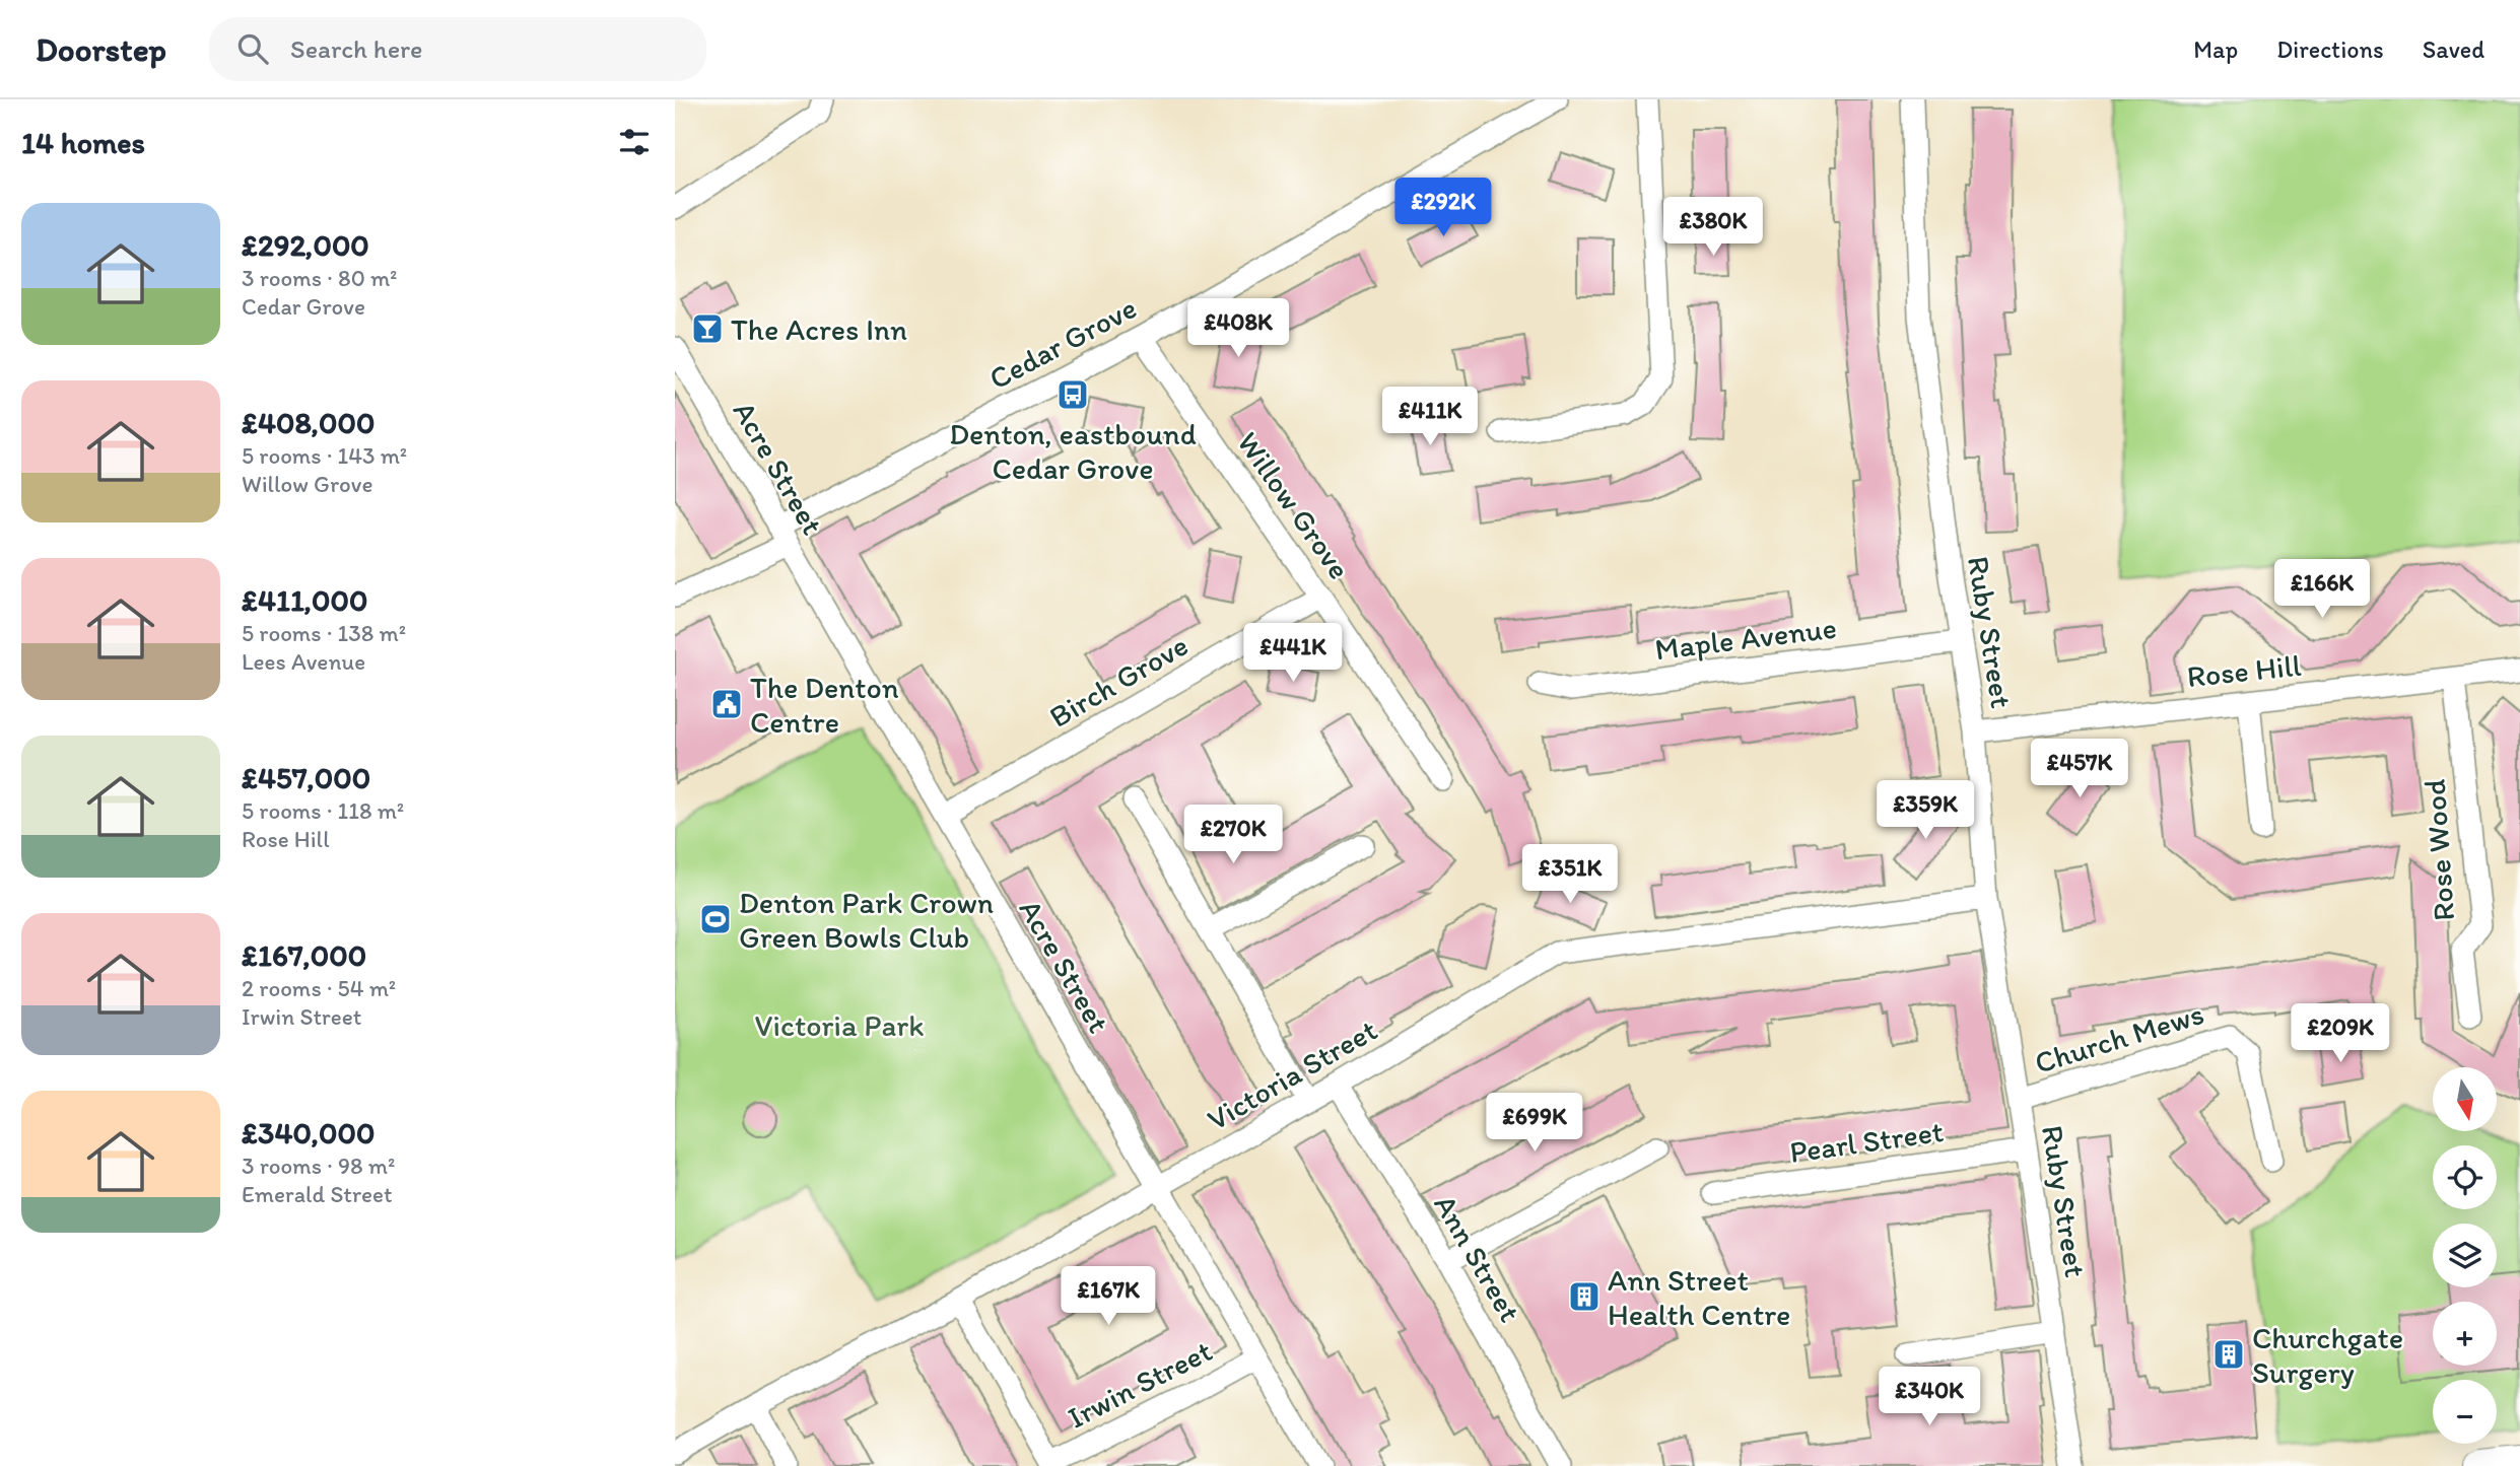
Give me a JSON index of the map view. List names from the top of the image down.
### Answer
{
  "streets": {
    "street": [
      "Cedar Grove",
      "Acre Street",
      "Willow Grove",
      "Ruby Street",
      "Maple Avenue",
      "Rose Hill",
      "Birch Grove",
      "Rose Wood",
      "Church Mews",
      "Victoria Street",
      "Pearl Street",
      "Ann Street",
      "Irwin Street"
    ]
  },
  "crossings": [
    ["Cedar Grove", "Acre Street"],
    ["Cedar Grove", "Willow Grove"],
    ["Acre Street", "Birch Grove"],
    ["Acre Street", "Victoria Street"],
    ["Acre Street", "Irwin Street"],
    ["Willow Grove", "Birch Grove"],
    ["Ruby Street", "Maple Avenue"],
    ["Ruby Street", "Rose Hill"],
    ["Ruby Street", "Church Mews"],
    ["Ruby Street", "Victoria Street"],
    ["Ruby Street", "Pearl Street"],
    ["Rose Hill", "Rose Wood"],
    ["Victoria Street", "Ann Street"]
  ],
  "parks": ["Victoria Park"],
  "places": {
    "bar": ["The Acres Inn"],
    "bus stop": ["Denton, eastbound Cedar Grove"],
    "public building": ["The Denton Centre"],
    "sports": ["Denton Park Crown Green Bowls Club"],
    "building": ["Ann Street Health Centre", "Churchgate Surgery"]
  },
  "north": "bottom",
  "page": {
    "header": "Doorstep",
    "search": "Search here",
    "nav": ["Map", "Directions", "Saved"],
    "heading": "14 homes",
    "price": [
      "£292K",
      "£380K",
      "£408K",
      "£411K",
      "£166K",
      "£441K",
      "£457K",
      "£359K",
      "£270K",
      "£351K",
      "£209K",
      "£699K",
      "£167K",
      "£340K"
    ],
    "list": [
      {
        "name": "£292,000",
        "note": "3 rooms · 80 m² · Cedar Grove"
      },
      {
        "name": "£408,000",
        "note": "5 rooms · 143 m² · Willow Grove"
      },
      {
        "name": "£411,000",
        "note": "5 rooms · 138 m² · Lees Avenue"
      },
      {
        "name": "£457,000",
        "note": "5 rooms · 118 m² · Rose Hill"
      },
      {
        "name": "£167,000",
        "note": "2 rooms · 54 m² · Irwin Street"
      },
      {
        "name": "£340,000",
        "note": "3 rooms · 98 m² · Emerald Street"
      }
    ],
    "map_buttons": ["+", "−"]
  }
}
